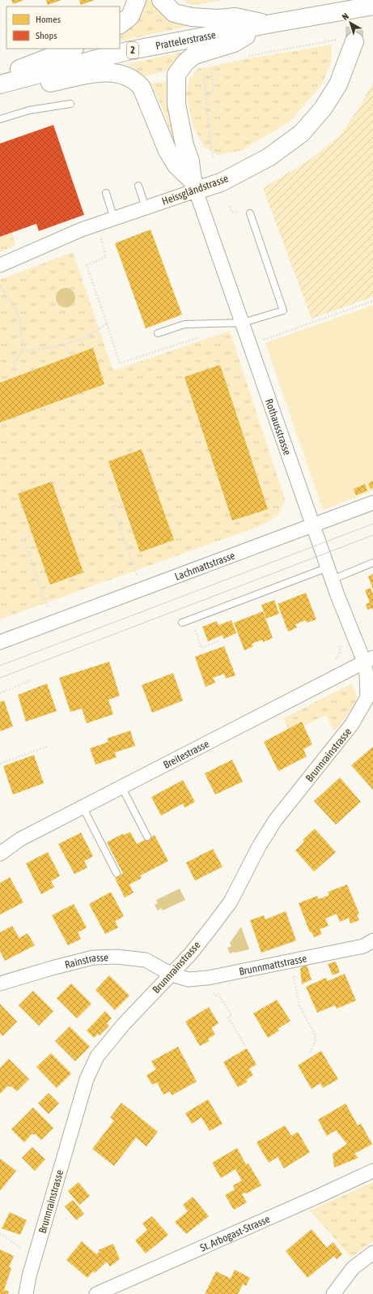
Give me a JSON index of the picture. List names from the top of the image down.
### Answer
{
  "streets": {
    "main road": ["Prattelerstrasse", "2", "Heissgländstrasse"],
    "street": [
      "Rothausstrasse",
      "Lachmattstrasse",
      "Breitestrasse",
      "Brunnrainstrasse",
      "Rainstrasse",
      "Brunnmattstrasse",
      "St. Arbogast-Strasse"
    ]
  },
  "crossings": [
    ["Heissgländstrasse", "Rothausstrasse"],
    ["Rothausstrasse", "Lachmattstrasse"],
    ["Rothausstrasse", "Breitestrasse"],
    ["Rothausstrasse", "Brunnrainstrasse"],
    ["Breitestrasse", "Brunnrainstrasse"],
    ["Brunnrainstrasse", "Rainstrasse"],
    ["Brunnrainstrasse", "Brunnmattstrasse"],
    ["Rainstrasse", "Brunnmattstrasse"]
  ],
  "legend": ["Homes", "Shops"],
  "north": "top left"
}
